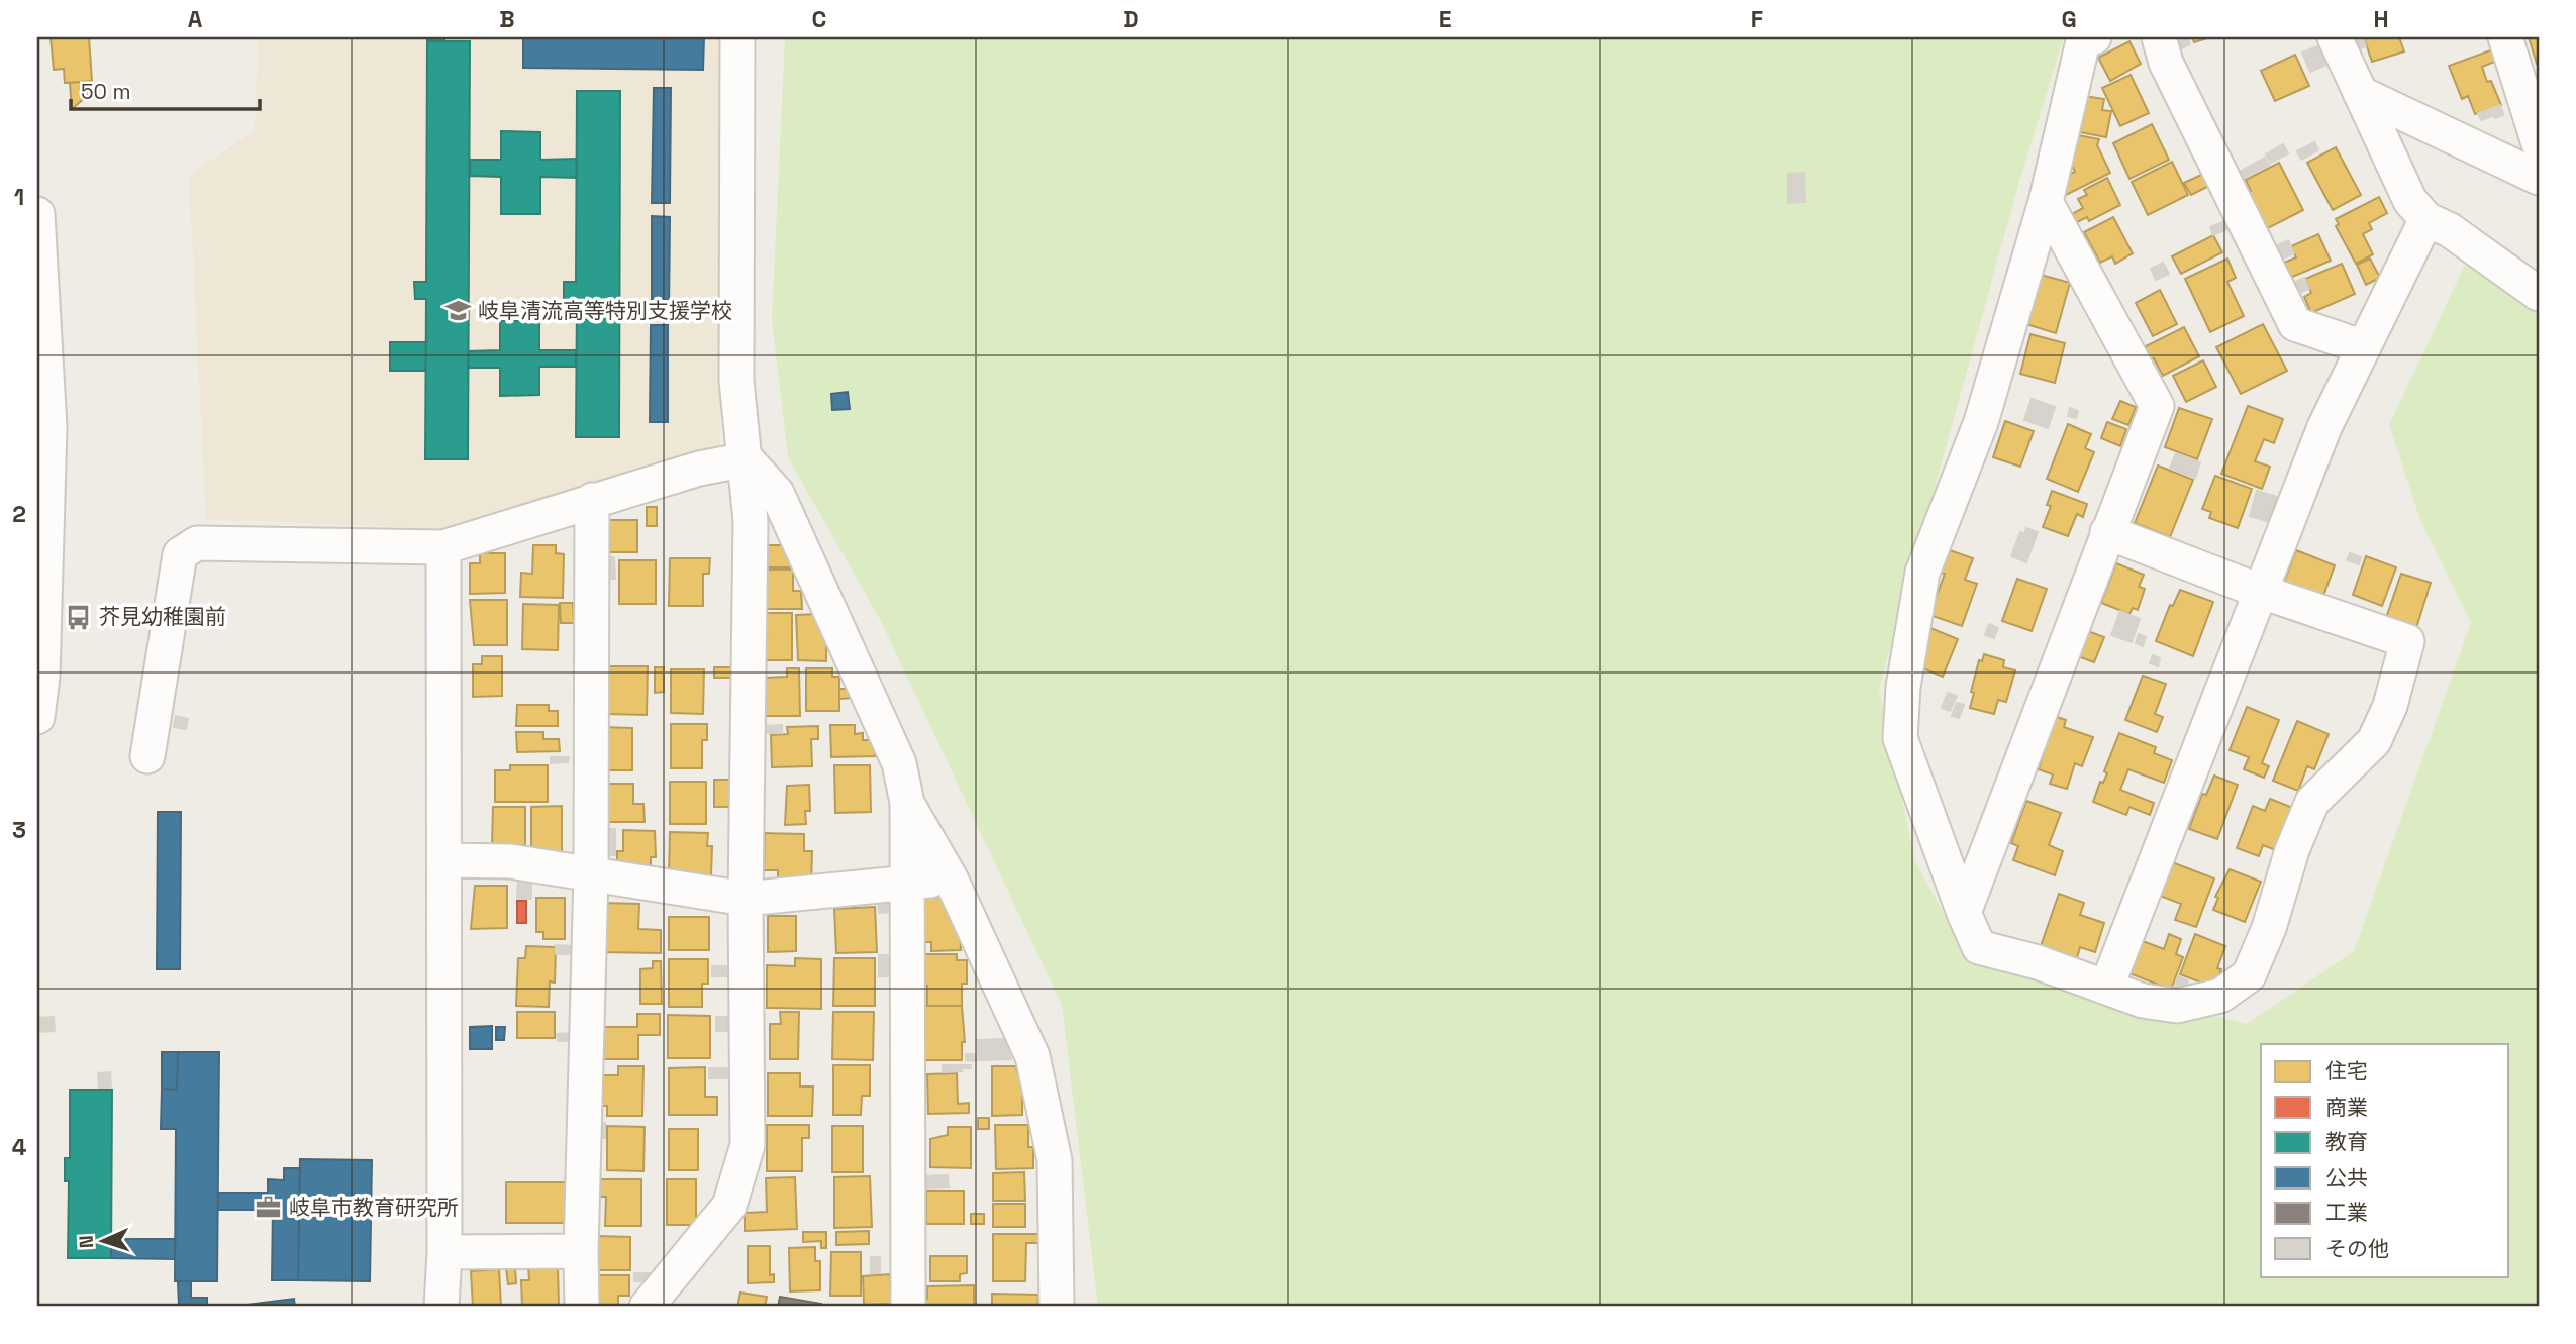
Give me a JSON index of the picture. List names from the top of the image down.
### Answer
{
  "places": {
    "school or university": ["岐阜清流高等特別支援学校"],
    "bus stop": ["芥見幼稚園前"],
    "office": ["岐阜市教育研究所"]
  },
  "legend": [
    "住宅",
    "商業",
    "教育",
    "公共",
    "工業",
    "その他"
  ],
  "scale_bar": "50 m",
  "north": "left",
  "grid": {
    "columns": [
      "A",
      "B",
      "C",
      "D",
      "E",
      "F",
      "G",
      "H"
    ],
    "rows": [
      "1",
      "2",
      "3",
      "4"
    ]
  }
}
